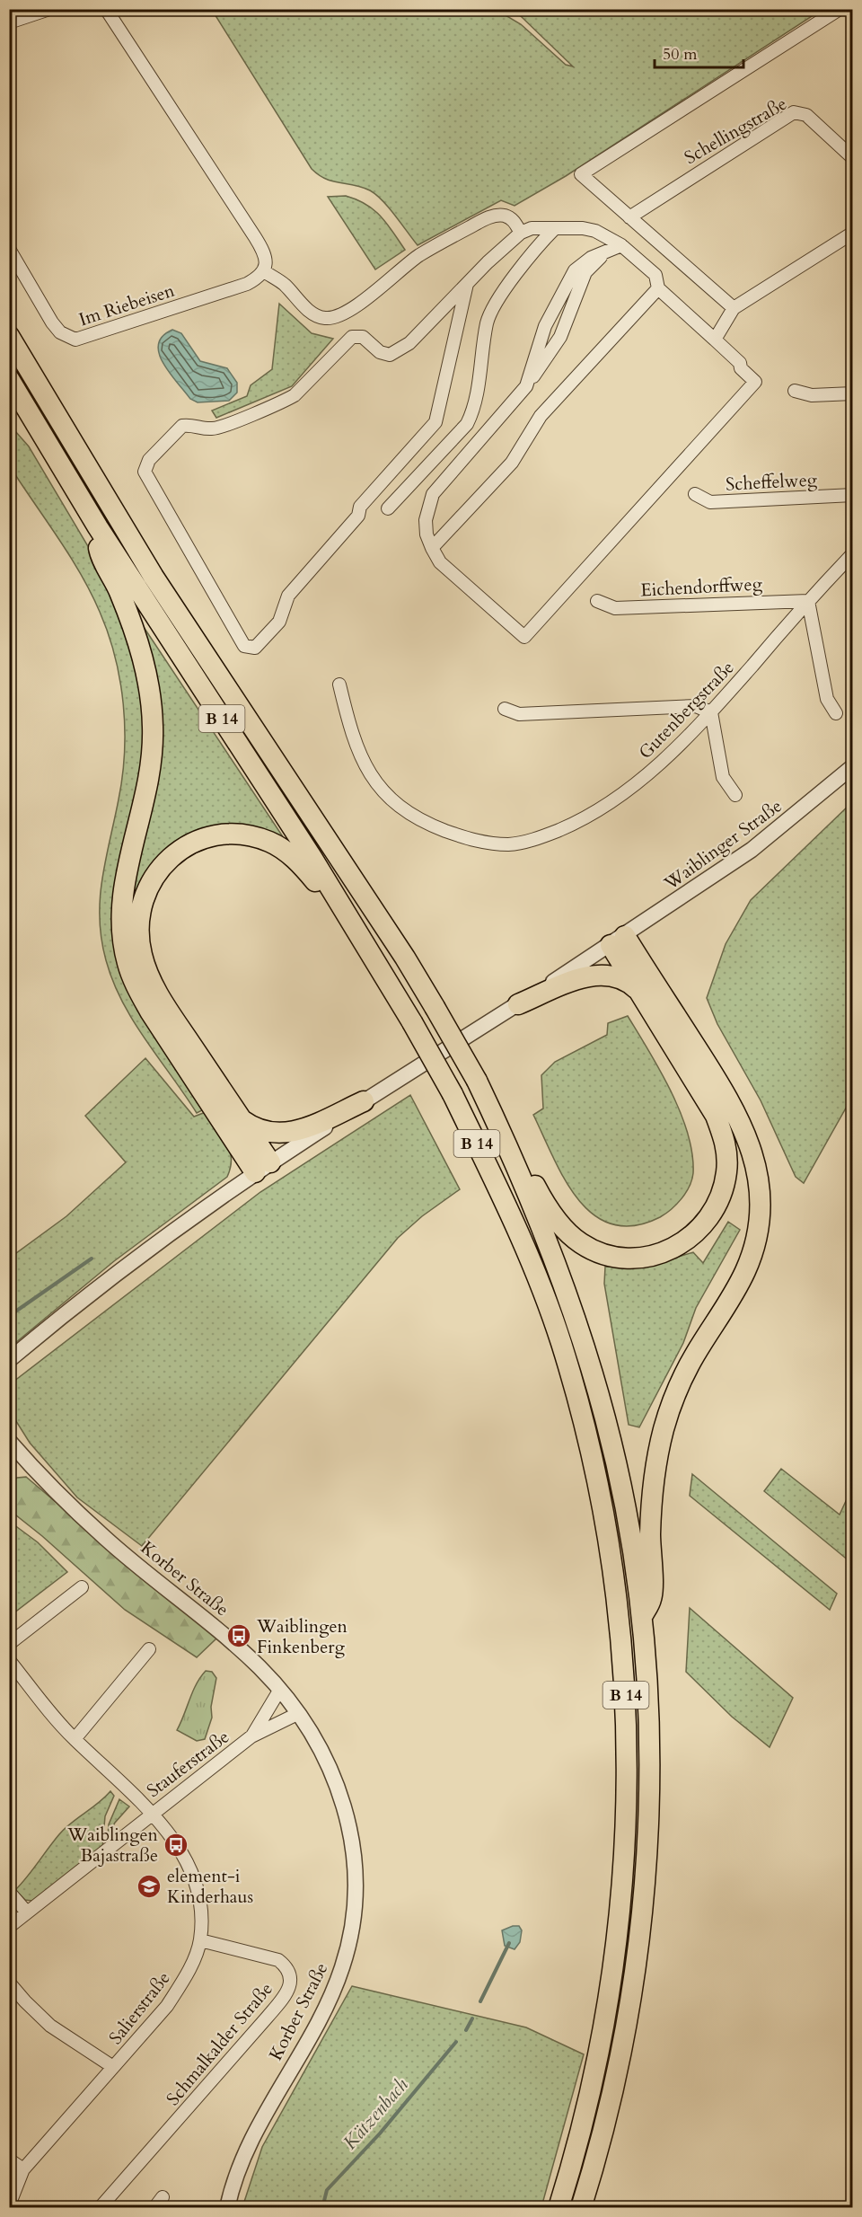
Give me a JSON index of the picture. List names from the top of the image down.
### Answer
{
  "streets": {
    "highway": ["B 14"],
    "street": [
      "Schellingstraße",
      "Im Riebeisen",
      "Scheffelweg",
      "Eichendorffweg",
      "Gutenbergstraße",
      "Waiblinger Straße",
      "Korber Straße",
      "Stauferstraße",
      "Salierstraße",
      "Schmalkalder Straße"
    ]
  },
  "crossings": [
    ["Eichendorffweg", "Gutenbergstraße"],
    ["Korber Straße", "Stauferstraße"],
    ["Stauferstraße", "Salierstraße"],
    ["Salierstraße", "Schmalkalder Straße"]
  ],
  "water": ["Kätzenbach"],
  "places": {
    "bus stop": ["Waiblingen Finkenberg", "Waiblingen Bajastraße"],
    "school or university": ["element-i Kinderhaus"]
  },
  "scale_bar": "50 m"
}
